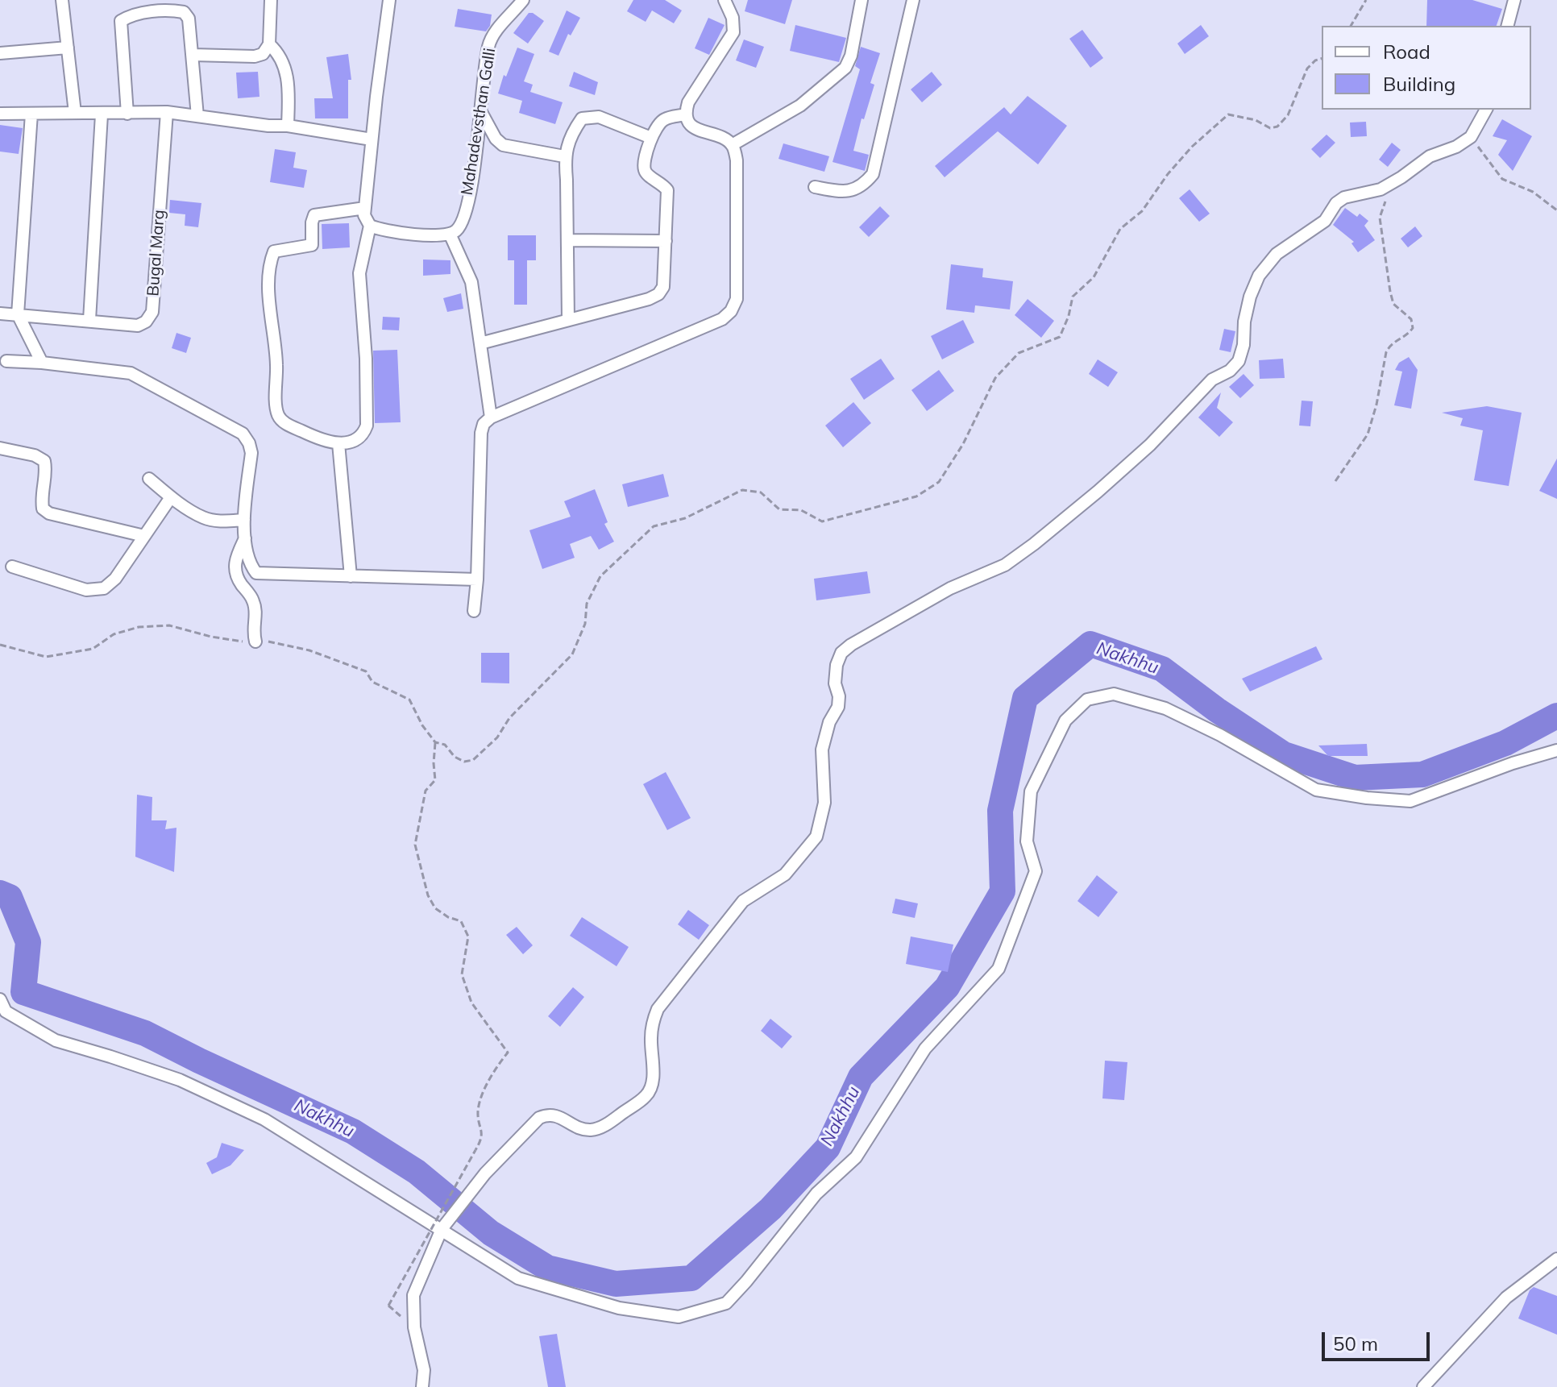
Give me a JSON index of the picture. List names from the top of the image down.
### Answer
{
  "streets": {
    "street": ["Mahadevsthan Galli", "Bugal Marg"]
  },
  "water": ["Nakhhu"],
  "legend": ["Road", "Building"],
  "scale_bar": "50 m"
}
